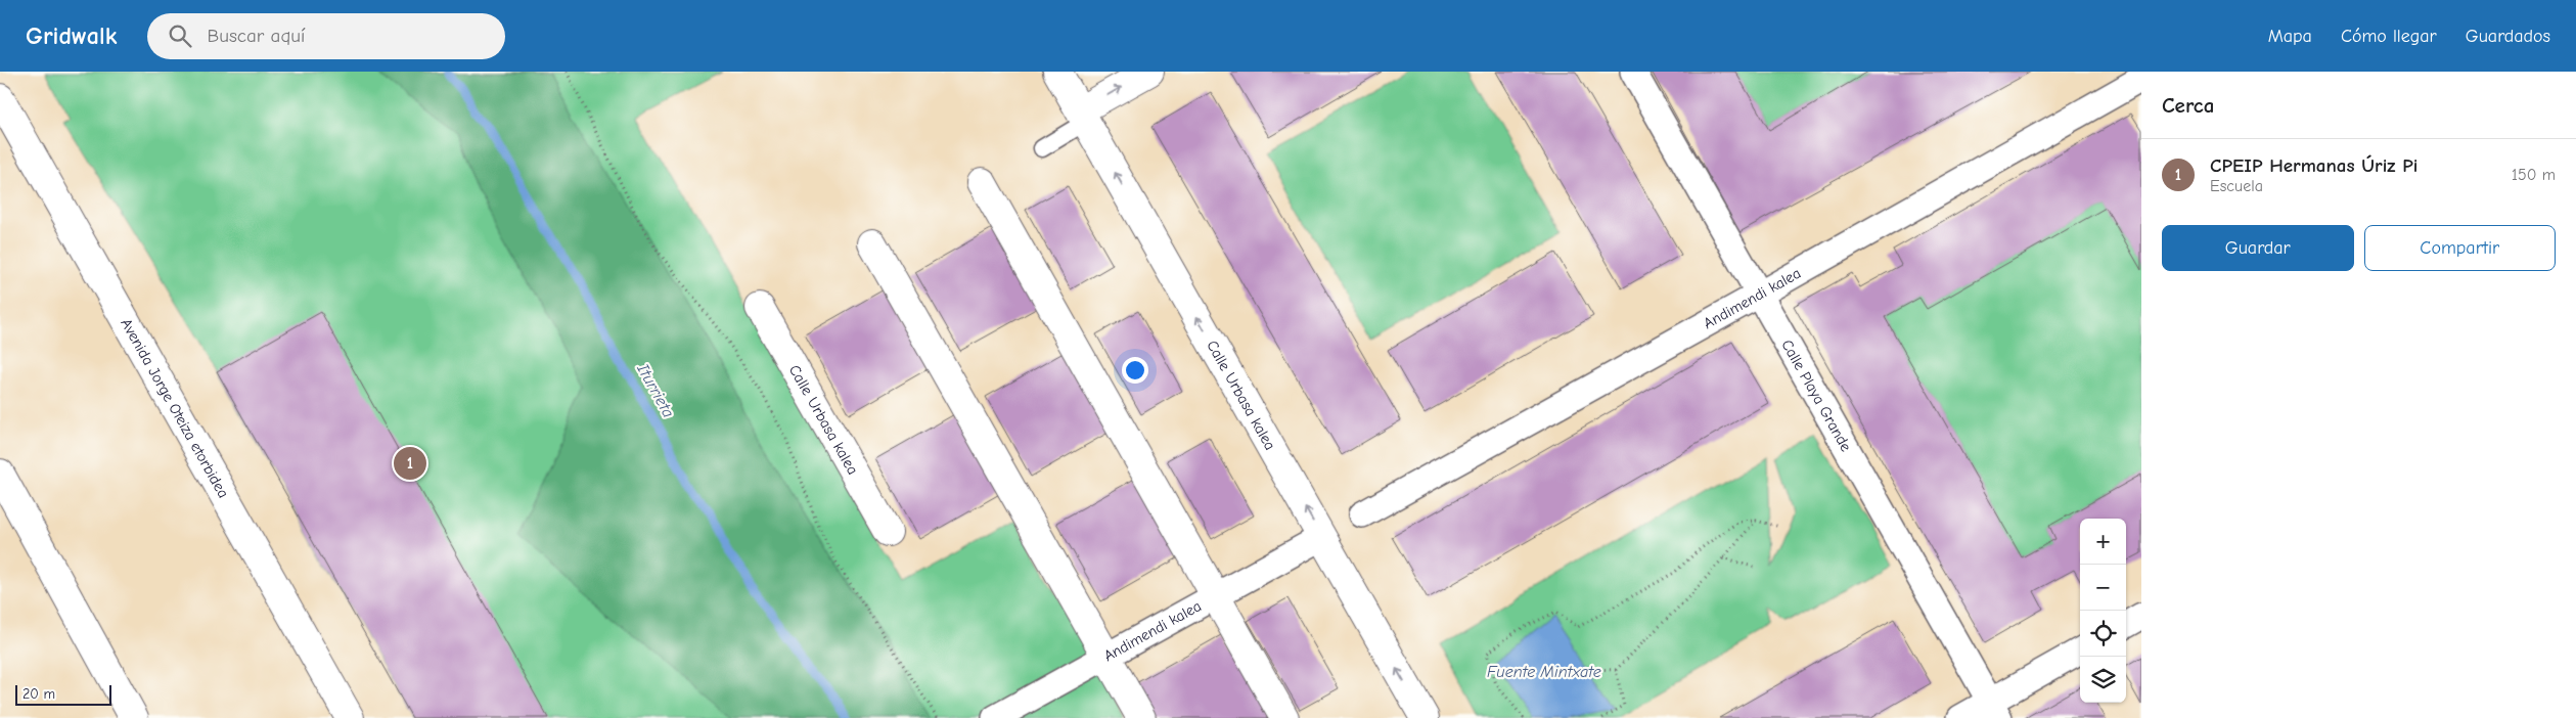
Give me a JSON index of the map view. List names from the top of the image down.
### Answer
{
  "streets": {
    "street": [
      "Andimendi kalea",
      "Calle Urbasa kalea",
      "Calle Playa Grande",
      "Avenida Jorge Oteiza etorbidea"
    ]
  },
  "crossings": [
    ["Andimendi kalea", "Calle Playa Grande"]
  ],
  "water": ["Iturrieta", "Fuente Mintxate"],
  "scale_bar": "20 m",
  "page": {
    "header": "Gridwalk",
    "search": "Buscar aquí",
    "nav": ["Mapa", "Cómo llegar", "Guardados"],
    "heading": "Cerca",
    "list": [
      {
        "mark": "1",
        "name": "CPEIP Hermanas Úriz Pi",
        "note": "Escuela",
        "value": "150 m"
      }
    ],
    "buttons": ["Guardar", "Compartir"],
    "pins": "1",
    "map_buttons": ["+", "−"],
    "scale": "20 m"
  }
}
